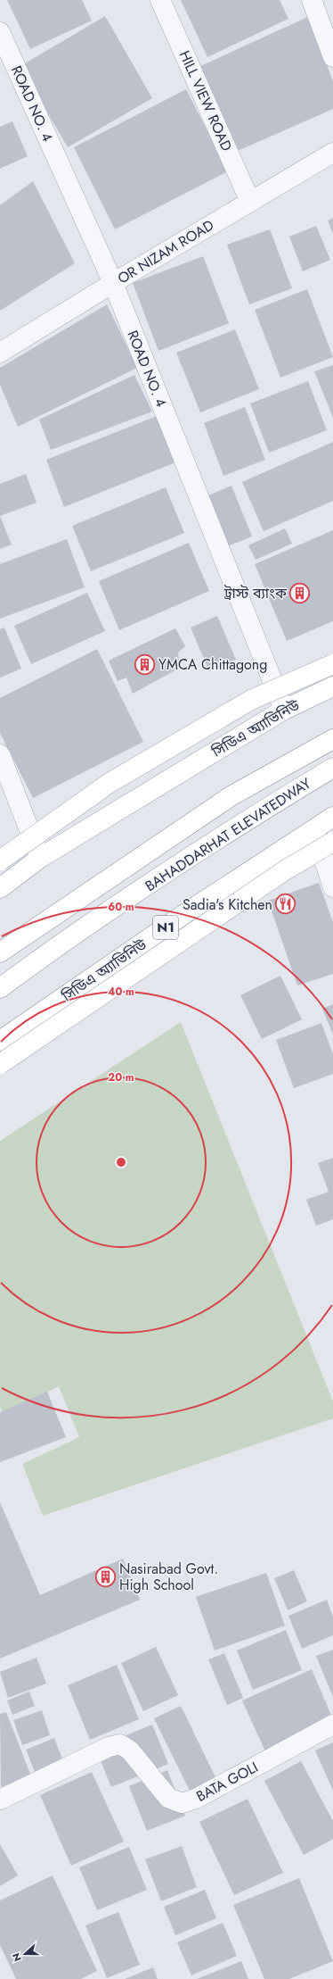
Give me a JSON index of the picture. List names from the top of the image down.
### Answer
{
  "streets": {
    "main road": ["সিডিএ অ্যাভিনিউ", "BAHADDARHAT ELEVATEDWAY", "N1"],
    "street": [
      "HILL VIEW ROAD",
      "ROAD NO. 4",
      "OR NIZAM ROAD",
      "BATA GOLI"
    ]
  },
  "crossings": [
    ["HILL VIEW ROAD", "OR NIZAM ROAD"],
    ["ROAD NO. 4", "OR NIZAM ROAD"],
    ["ROAD NO. 4", "সিডিএ অ্যাভিনিউ"]
  ],
  "places": {
    "building": ["ট্রাস্ট ব্যাংক", "YMCA Chittagong", "Nasirabad Govt. High School"],
    "restaurant": ["Sadia's Kitchen"]
  },
  "north": "left",
  "rings": ["60 m", "40 m", "20 m"]
}
